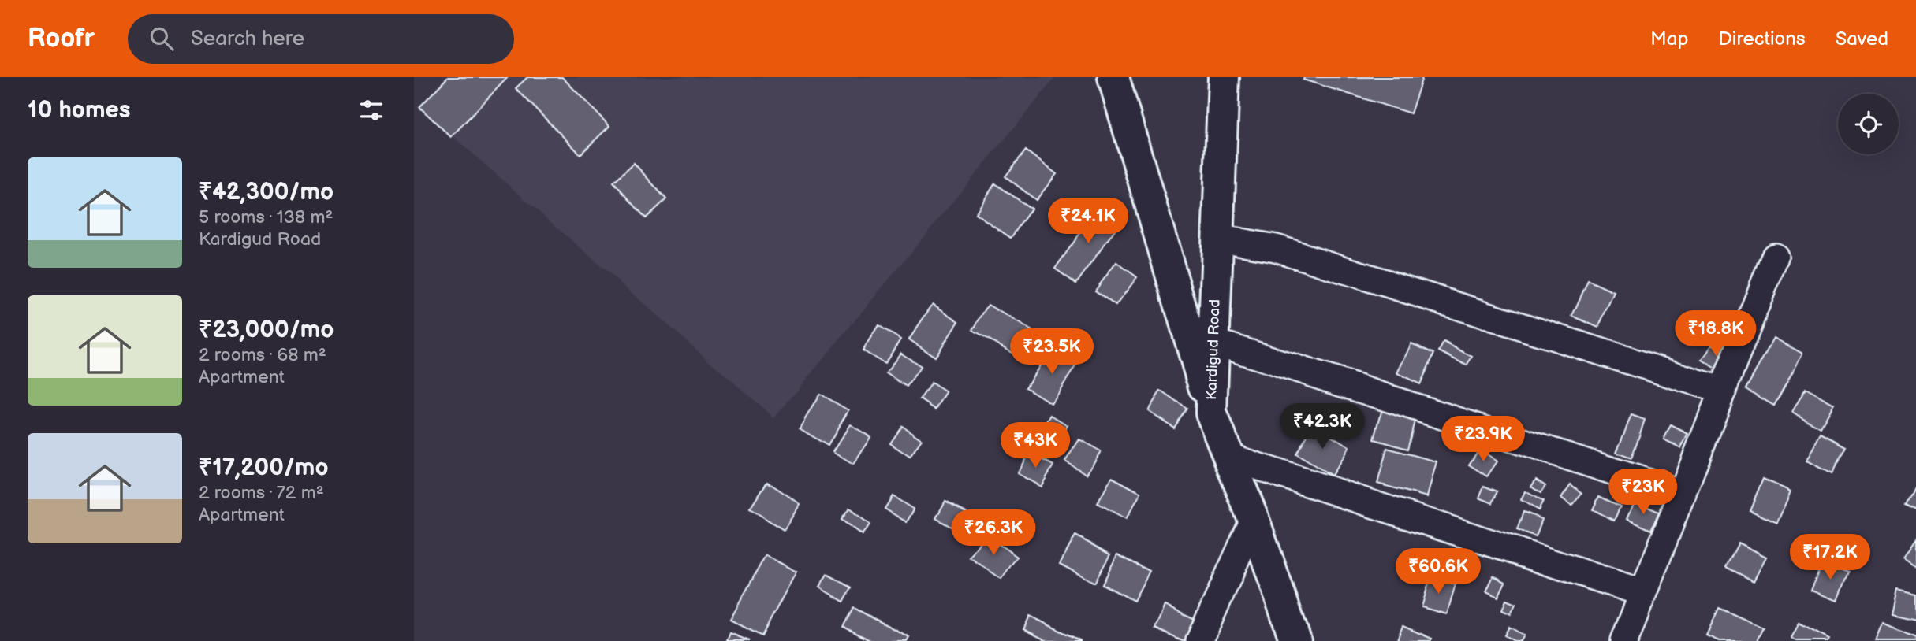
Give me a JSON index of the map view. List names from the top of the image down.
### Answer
{
  "streets": {
    "street": ["Kardigud Road"]
  },
  "page": {
    "header": "Roofr",
    "search": "Search here",
    "nav": ["Map", "Directions", "Saved"],
    "heading": "10 homes",
    "list": [
      {
        "name": "₹42,300/mo",
        "note": "5 rooms · 138 m² · Kardigud Road"
      },
      {
        "name": "₹23,000/mo",
        "note": "2 rooms · 68 m² · Apartment"
      },
      {
        "name": "₹17,200/mo",
        "note": "2 rooms · 72 m² · Apartment"
      }
    ],
    "price": [
      "₹24.1K",
      "₹18.8K",
      "₹23.5K",
      "₹42.3K",
      "₹23.9K",
      "₹43K",
      "₹23K",
      "₹26.3K",
      "₹17.2K",
      "₹60.6K"
    ]
  }
}
